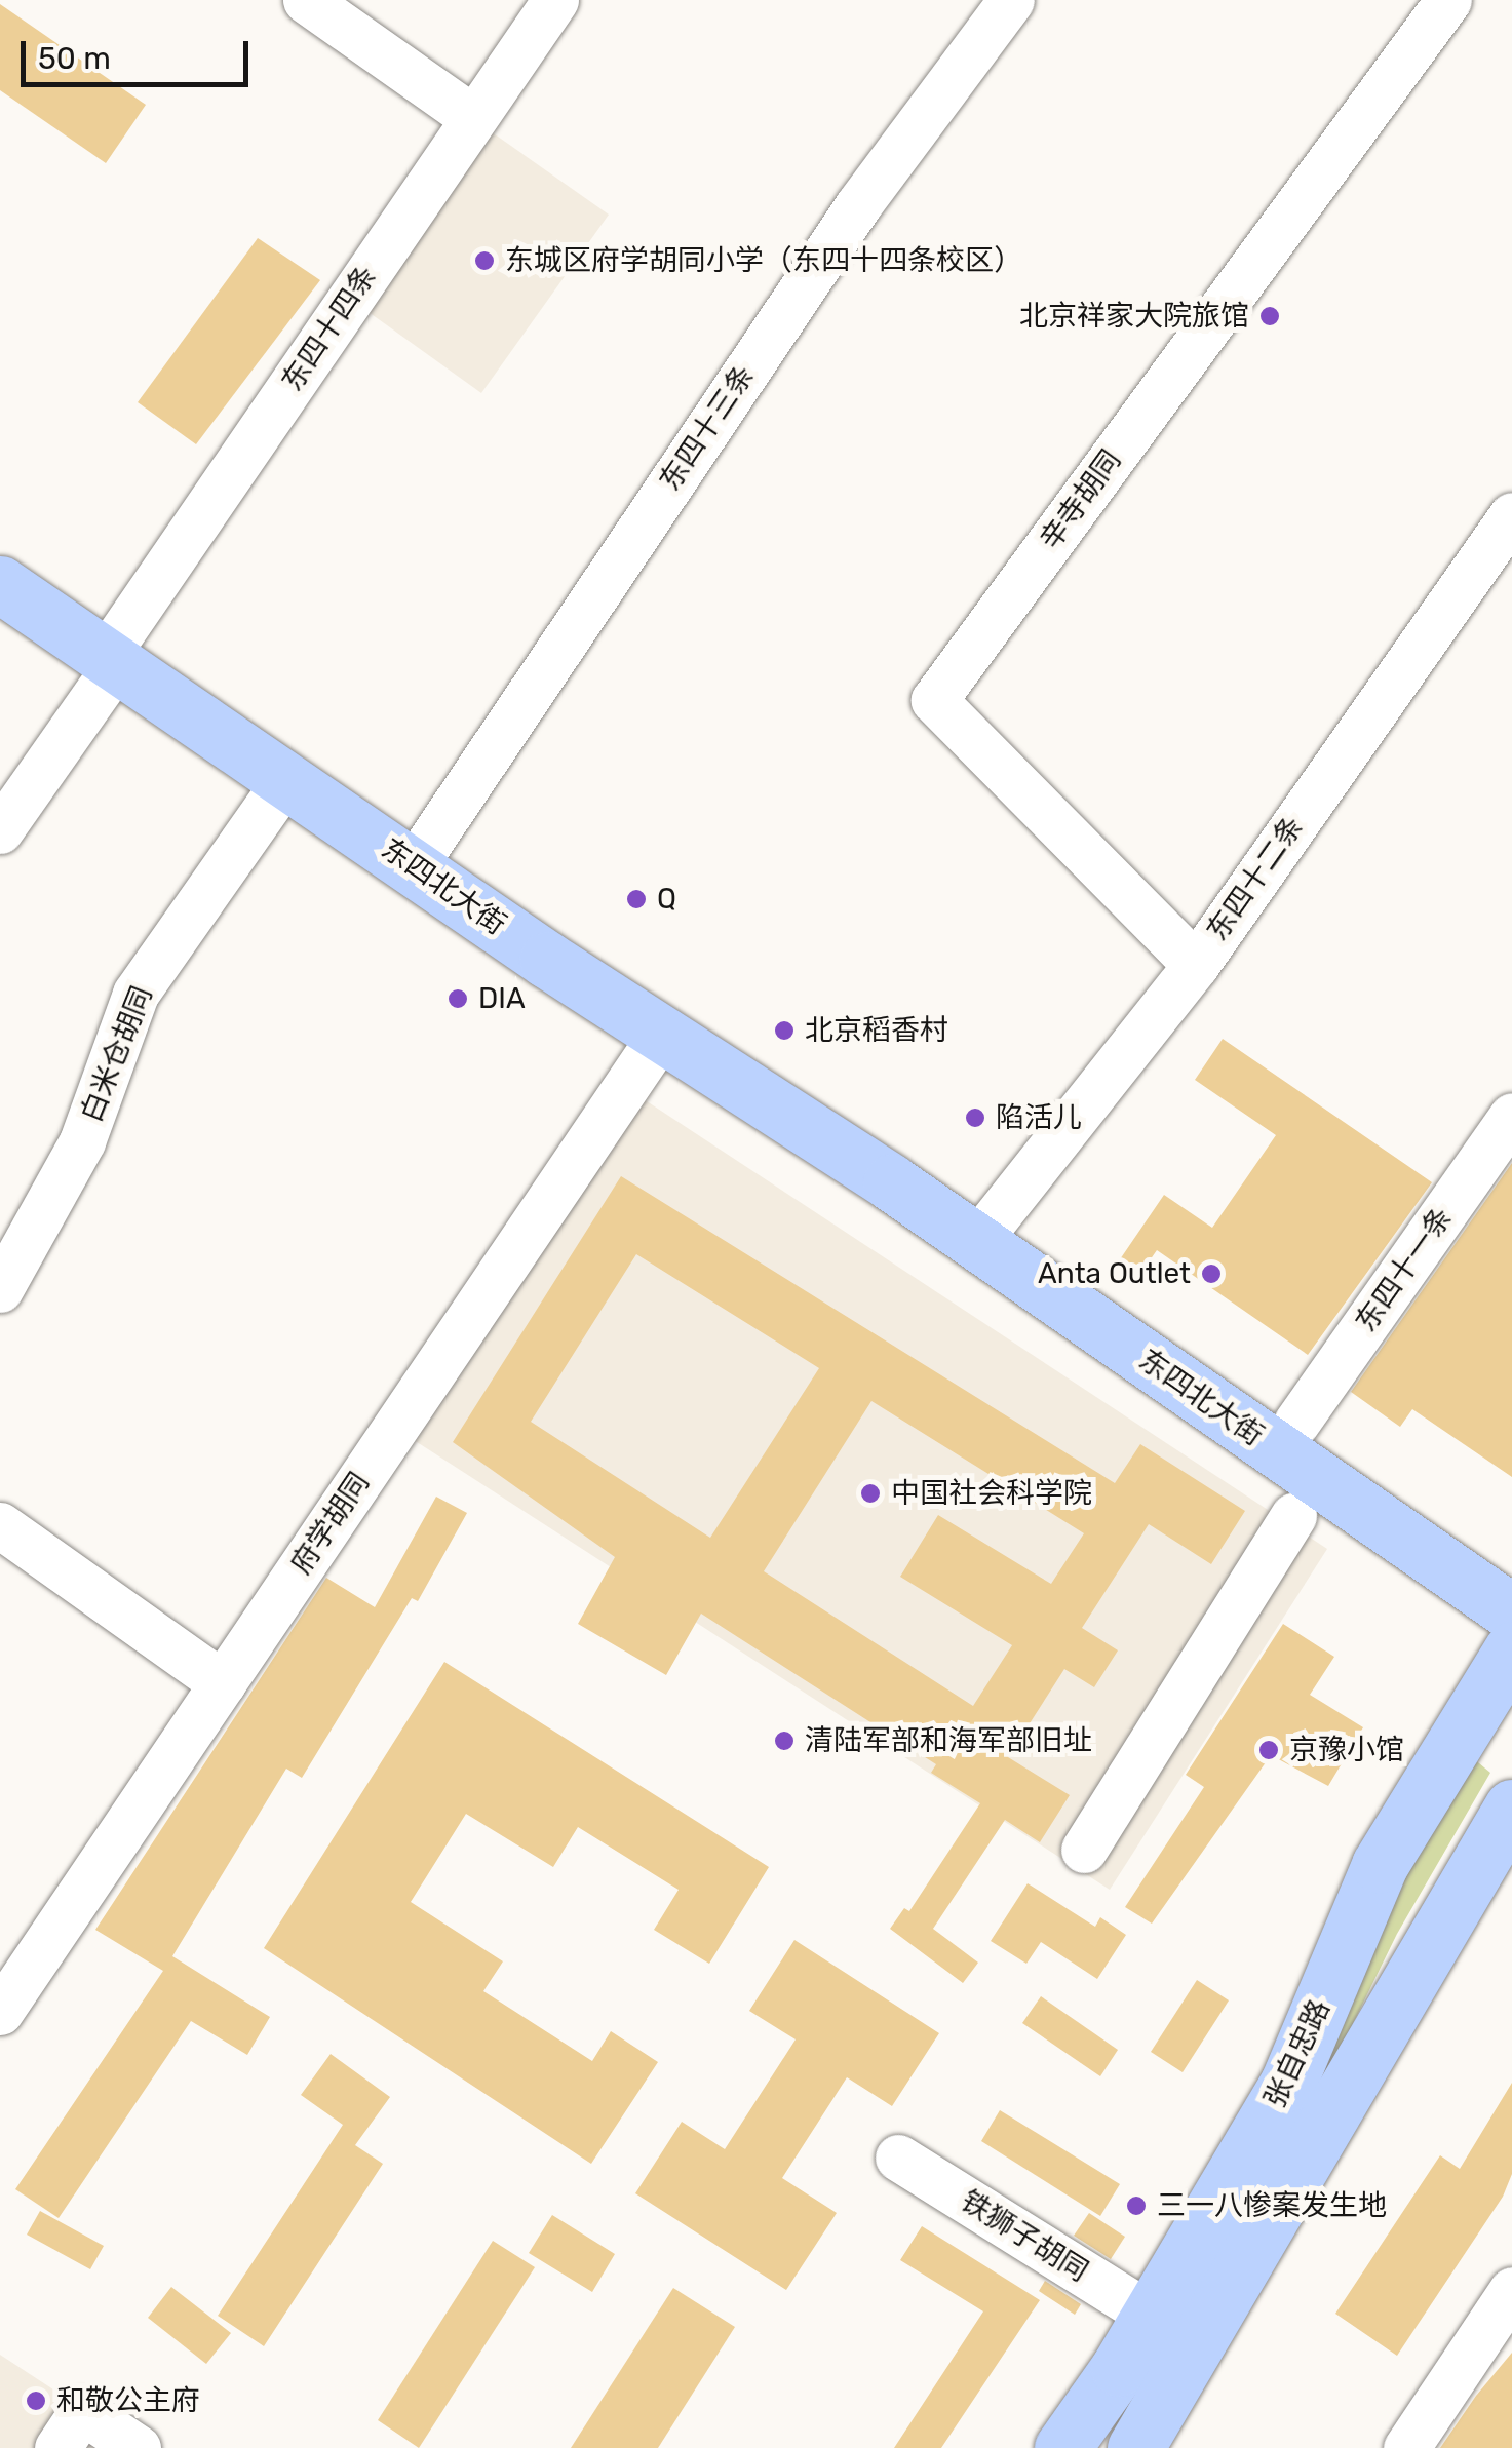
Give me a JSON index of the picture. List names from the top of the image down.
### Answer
{
  "streets": {
    "main road": ["东四北大街", "张自忠路"],
    "street": [
      "东四十四条",
      "东四十三条",
      "辛寺胡同",
      "东四十二条",
      "白米仓胡同",
      "东四十一条",
      "府学胡同",
      "铁狮子胡同"
    ]
  },
  "crossings": [
    ["东四十四条", "东四北大街"],
    ["东四十三条", "东四北大街"],
    ["辛寺胡同", "东四十二条"],
    ["东四十二条", "东四北大街"],
    ["东四北大街", "白米仓胡同"],
    ["东四北大街", "东四十一条"],
    ["东四北大街", "府学胡同"],
    ["张自忠路", "铁狮子胡同"]
  ],
  "places": [
    "东城区府学胡同小学（东四十四条校区）",
    "北京祥家大院旅馆",
    "Q",
    "DIA",
    "北京稻香村",
    "陷活儿",
    "Anta Outlet",
    "中国社会科学院",
    "清陆军部和海军部旧址",
    "京豫小馆",
    "三一八惨案发生地",
    "和敬公主府"
  ],
  "scale_bar": "50 m"
}
